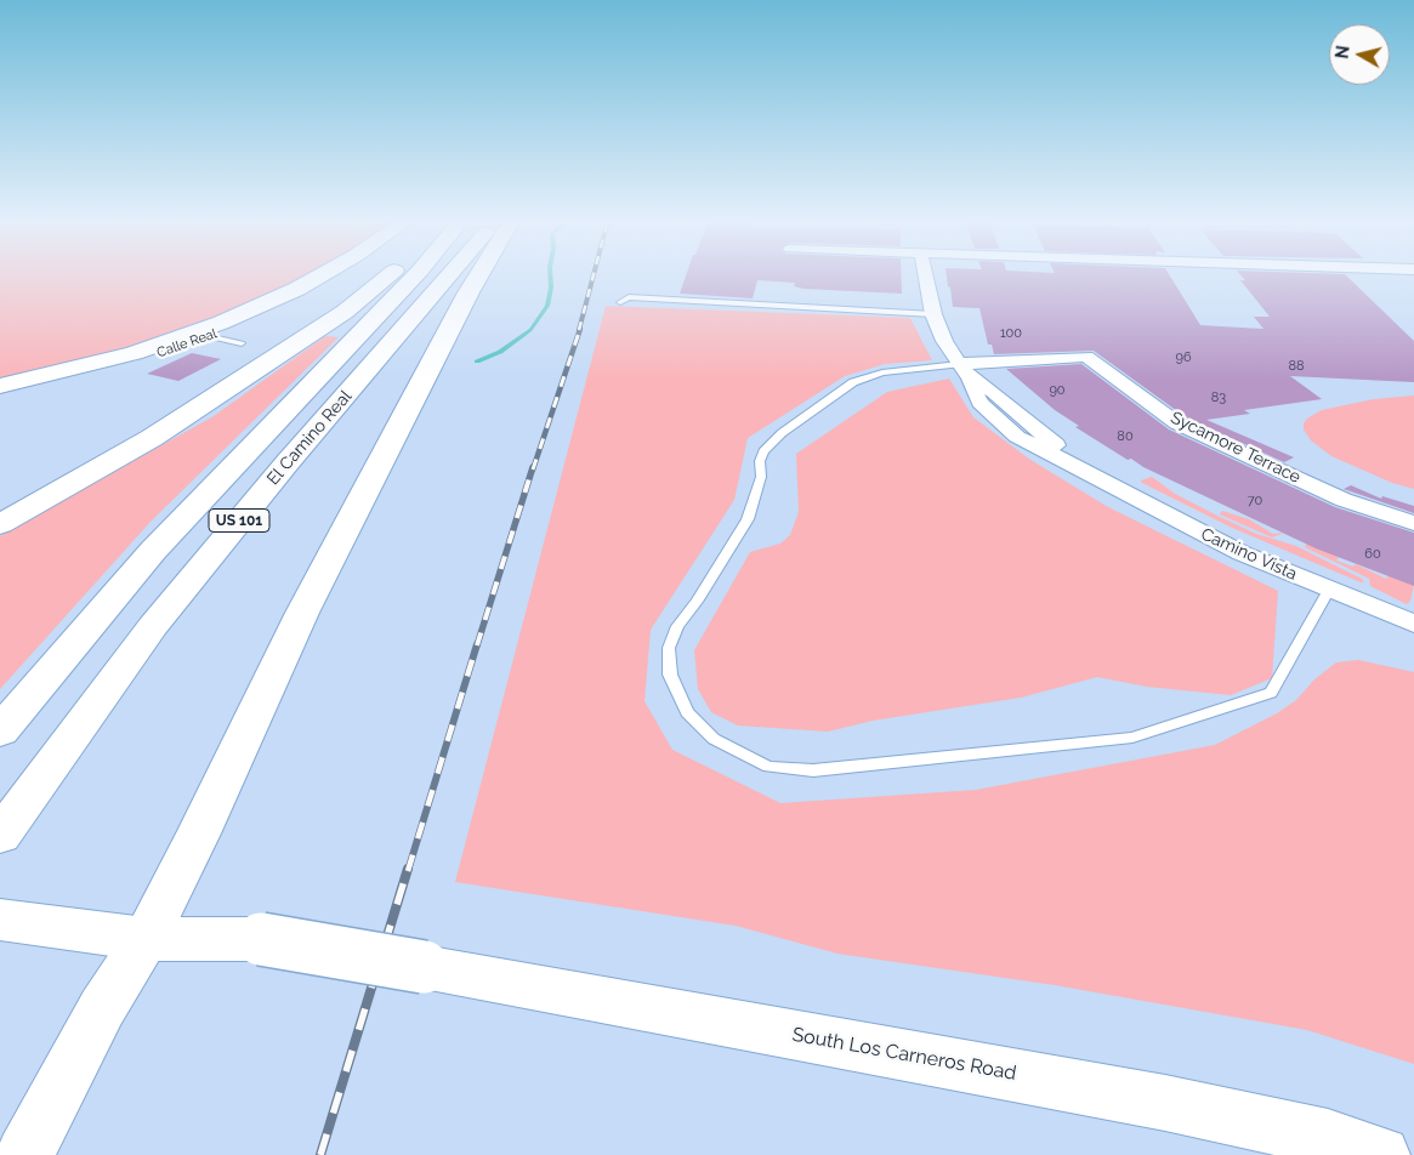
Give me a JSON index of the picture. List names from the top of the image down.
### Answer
{
  "streets": {
    "main road": [
      "Calle Real",
      "El Camino Real",
      "US 101",
      "South Los Carneros Road"
    ],
    "street": ["Sycamore Terrace", "Camino Vista"]
  },
  "crossings": [
    ["Sycamore Terrace", "Camino Vista"]
  ],
  "house_numbers": [
    "100",
    "96",
    "88",
    "90",
    "83",
    "80",
    "70",
    "60"
  ],
  "north": "left"
}
